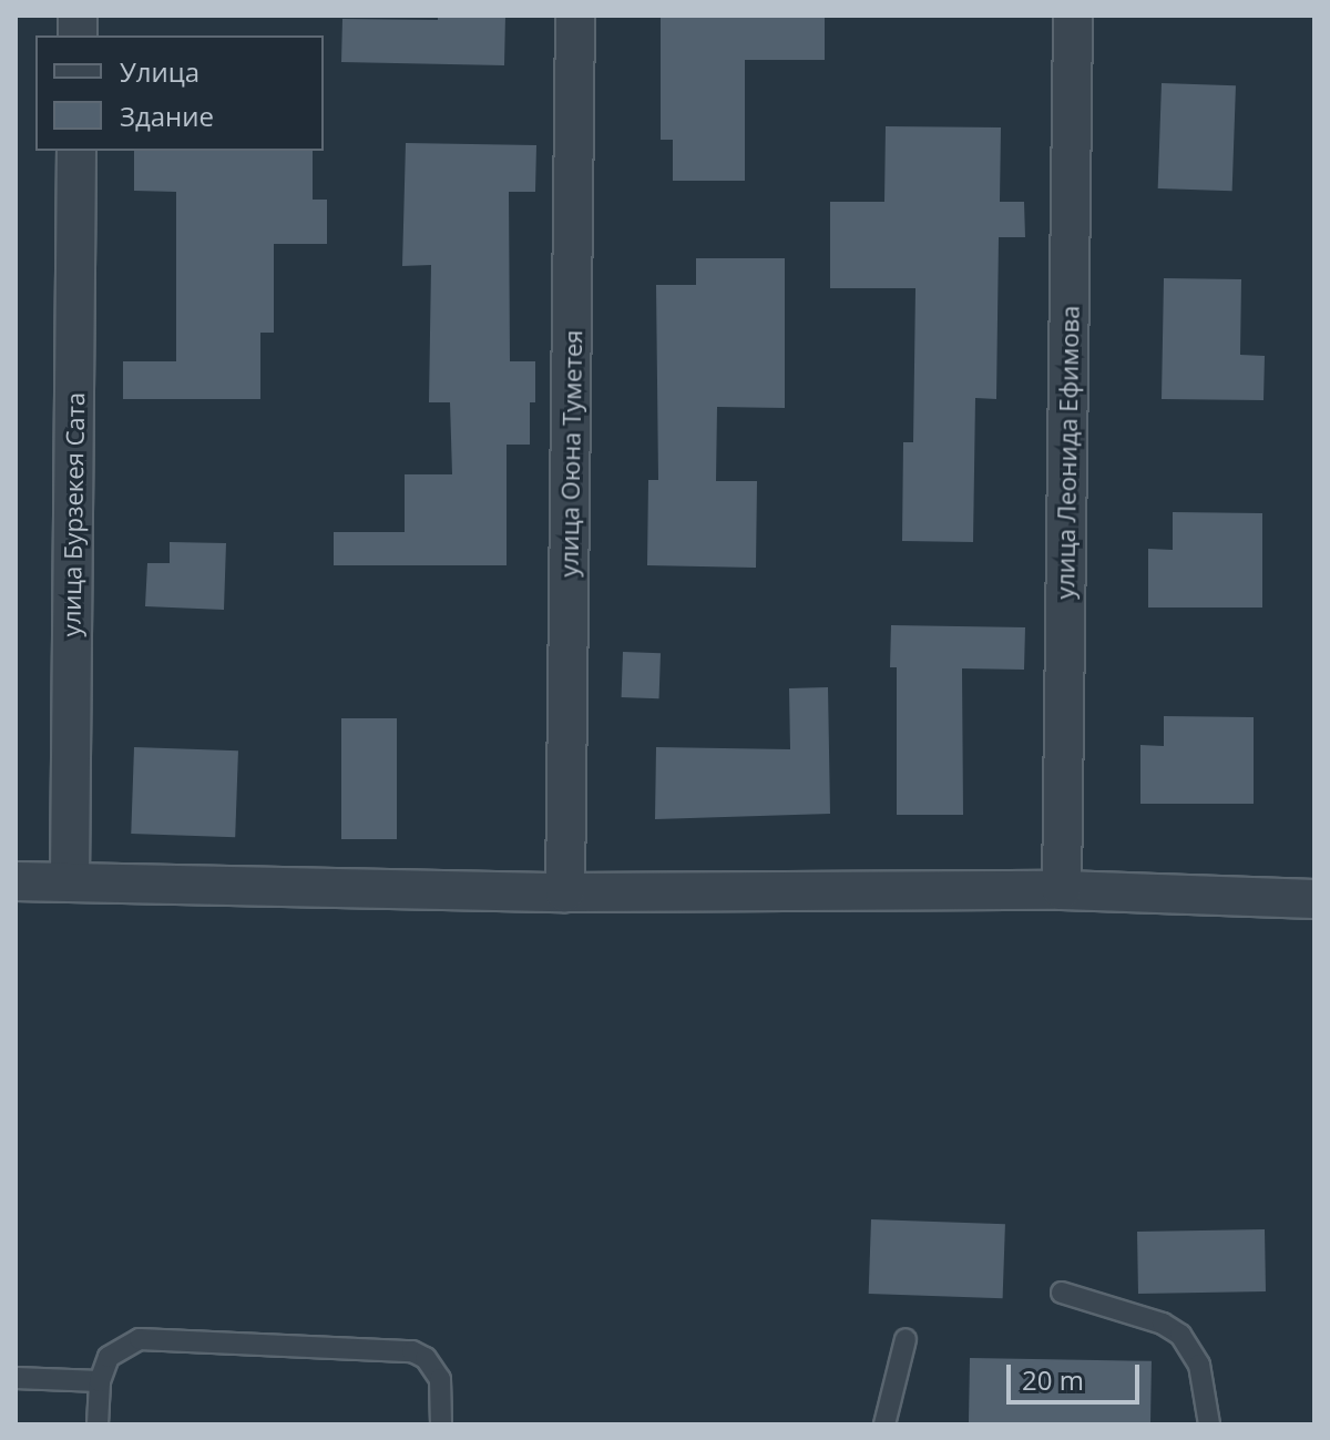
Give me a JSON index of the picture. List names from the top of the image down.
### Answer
{
  "streets": {
    "street": ["улица Леонида Ефимова", "улица Оюна Туметея", "улица Бурзекея Сата"]
  },
  "legend": ["Улица", "Здание"],
  "scale_bar": "20 m"
}
